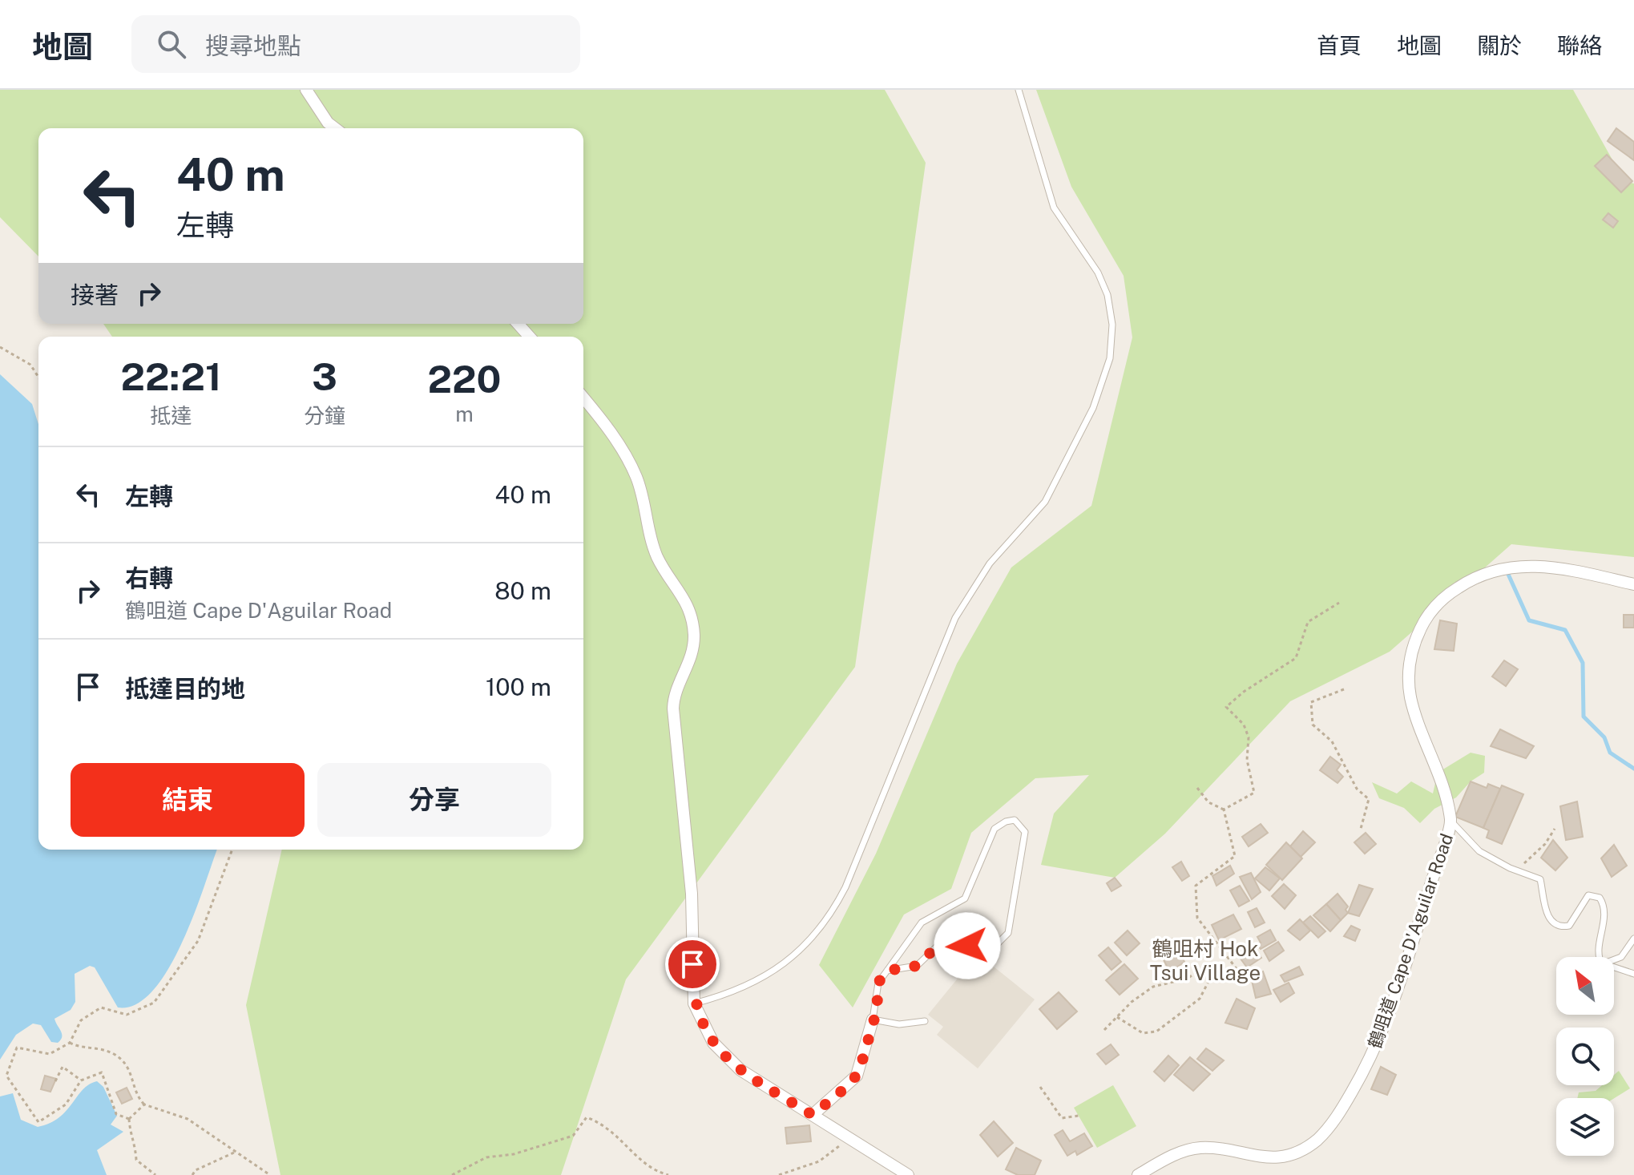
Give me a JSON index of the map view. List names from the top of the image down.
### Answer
{
  "streets": {
    "street": ["鶴咀道 Cape D'Aguilar Road"]
  },
  "districts": ["鶴咀村 Hok Tsui Village"],
  "north": "top left",
  "page": {
    "header": "地圖",
    "search": "搜尋地點",
    "nav": [
      "首頁",
      "地圖",
      "關於",
      "聯絡"
    ],
    "turn": ["40 m", "左轉"],
    "then": "接著",
    "eta": [
      "22:21",
      "抵達",
      "3",
      "分鐘",
      "220",
      "m"
    ],
    "list": [
      {
        "name": "左轉",
        "value": "40 m"
      },
      {
        "name": "右轉",
        "note": "鶴咀道 Cape D'Aguilar Road",
        "value": "80 m"
      },
      {
        "name": "抵達目的地",
        "value": "100 m"
      }
    ],
    "buttons": ["結束", "分享"]
  }
}
